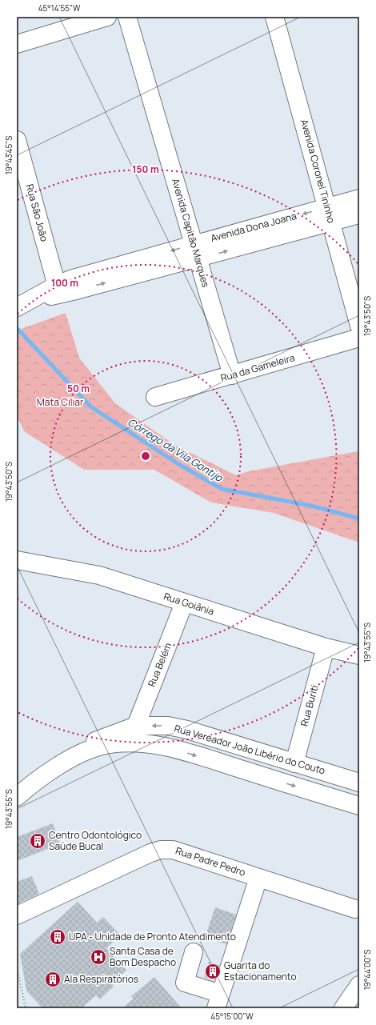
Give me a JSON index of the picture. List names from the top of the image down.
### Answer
{
  "streets": {
    "street": [
      "Avenida Coronel Tininho",
      "Rua São João",
      "Avenida Dona Joana",
      "Avenida Capitão Marques",
      "Rua da Gameleira",
      "Rua Goiânia",
      "Rua Belém",
      "Rua Buriti",
      "Rua Vereador João Libério do Couto",
      "Rua Padre Pedro"
    ]
  },
  "crossings": [
    ["Avenida Coronel Tininho", "Avenida Dona Joana"],
    ["Rua São João", "Avenida Dona Joana"],
    ["Avenida Dona Joana", "Avenida Capitão Marques"],
    ["Avenida Capitão Marques", "Rua da Gameleira"],
    ["Rua Goiânia", "Rua Belém"],
    ["Rua Goiânia", "Rua Buriti"],
    ["Rua Belém", "Rua Vereador João Libério do Couto"],
    ["Rua Buriti", "Rua Vereador João Libério do Couto"]
  ],
  "water": ["Córrego da Vila Gontijo"],
  "parks": ["Mata Ciliar"],
  "places": {
    "building": [
      "Centro Odontológico Saúde Bucal",
      "UPA - Unidade de Pronto Atendimento",
      "Guarita do Estacionamento",
      "Ala Respiratórios"
    ],
    "hospital": ["Santa Casa de Bom Despacho"]
  },
  "coordinates": [
    "45°14'55\"W",
    "19°43'45\"S",
    "19°43'50\"S",
    "19°43'55\"S",
    "19°44'00\"S",
    "45°15'00\"W"
  ],
  "rings": ["150 m", "100 m", "50 m"]
}
